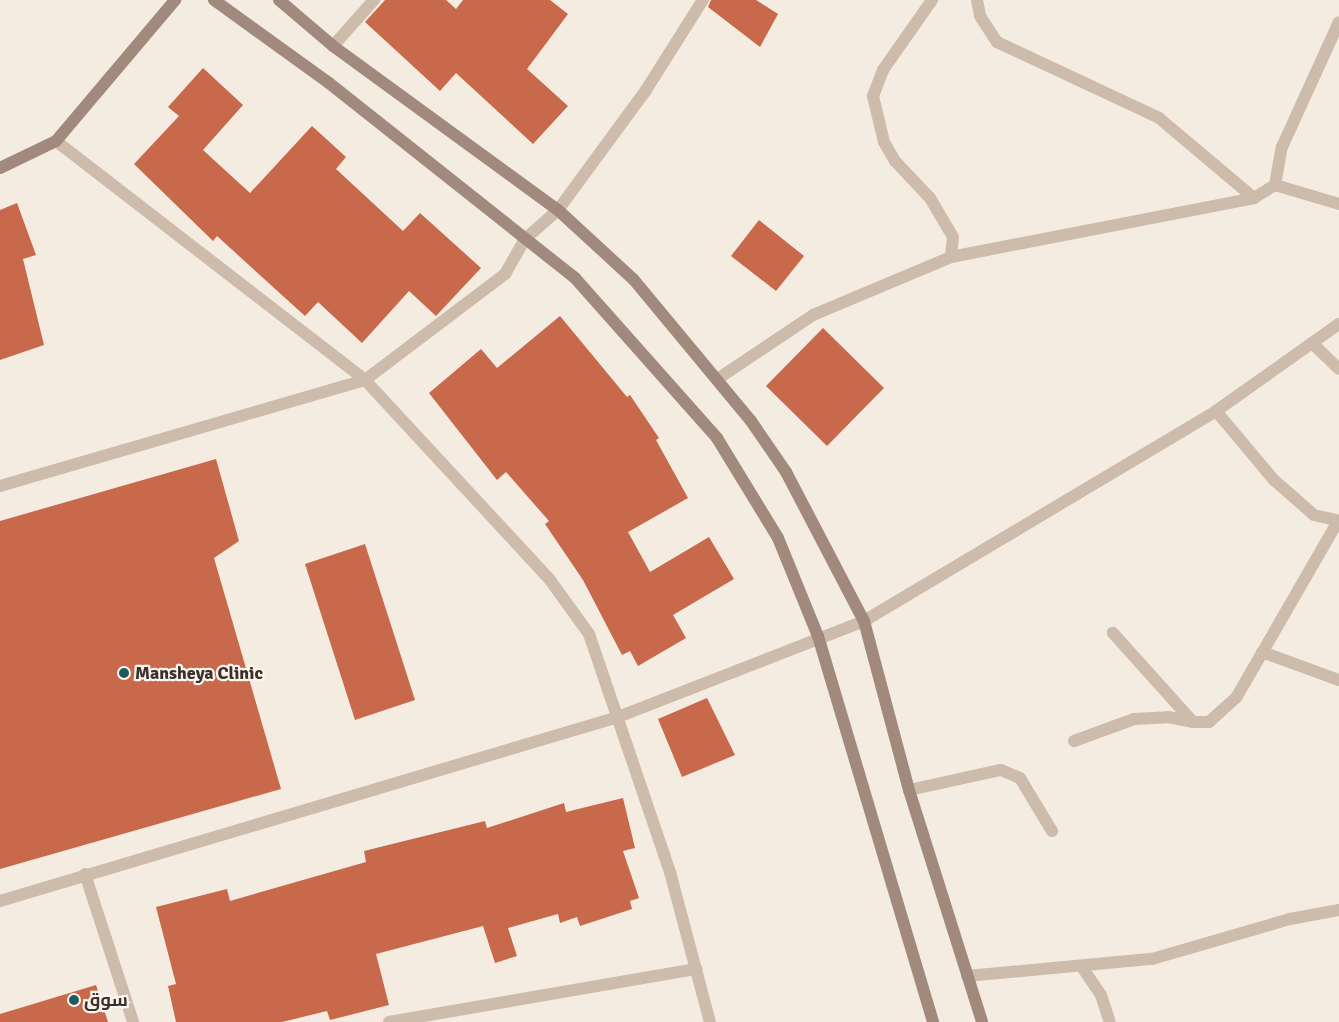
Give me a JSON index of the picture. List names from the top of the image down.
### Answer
{
  "places": ["Mansheya Clinic", "سوق"]
}
